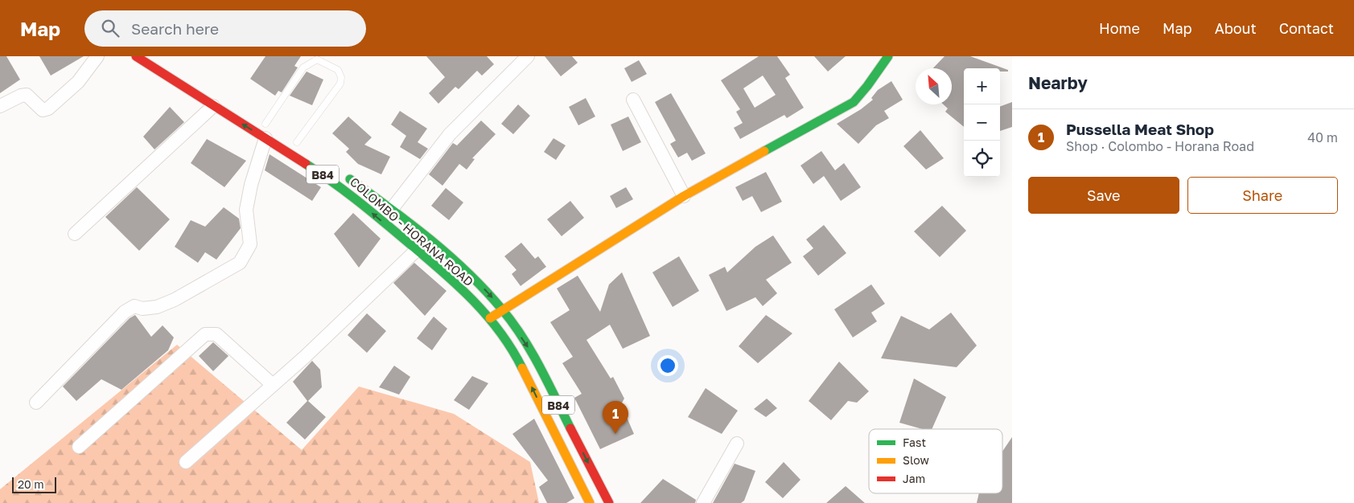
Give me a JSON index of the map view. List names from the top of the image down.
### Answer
{
  "streets": {
    "main road": ["B84", "COLOMBO - HORANA ROAD"]
  },
  "legend": ["Fast", "Slow", "Jam"],
  "scale_bar": "20 m",
  "north": "top left",
  "page": {
    "header": "Map",
    "search": "Search here",
    "nav": [
      "Home",
      "Map",
      "About",
      "Contact"
    ],
    "heading": "Nearby",
    "map_buttons": ["+", "−"],
    "list": [
      {
        "mark": "1",
        "name": "Pussella Meat Shop",
        "note": "Shop · Colombo - Horana Road",
        "value": "40 m"
      }
    ],
    "buttons": ["Save", "Share"],
    "pins": "1",
    "scale": "20 m"
  }
}
